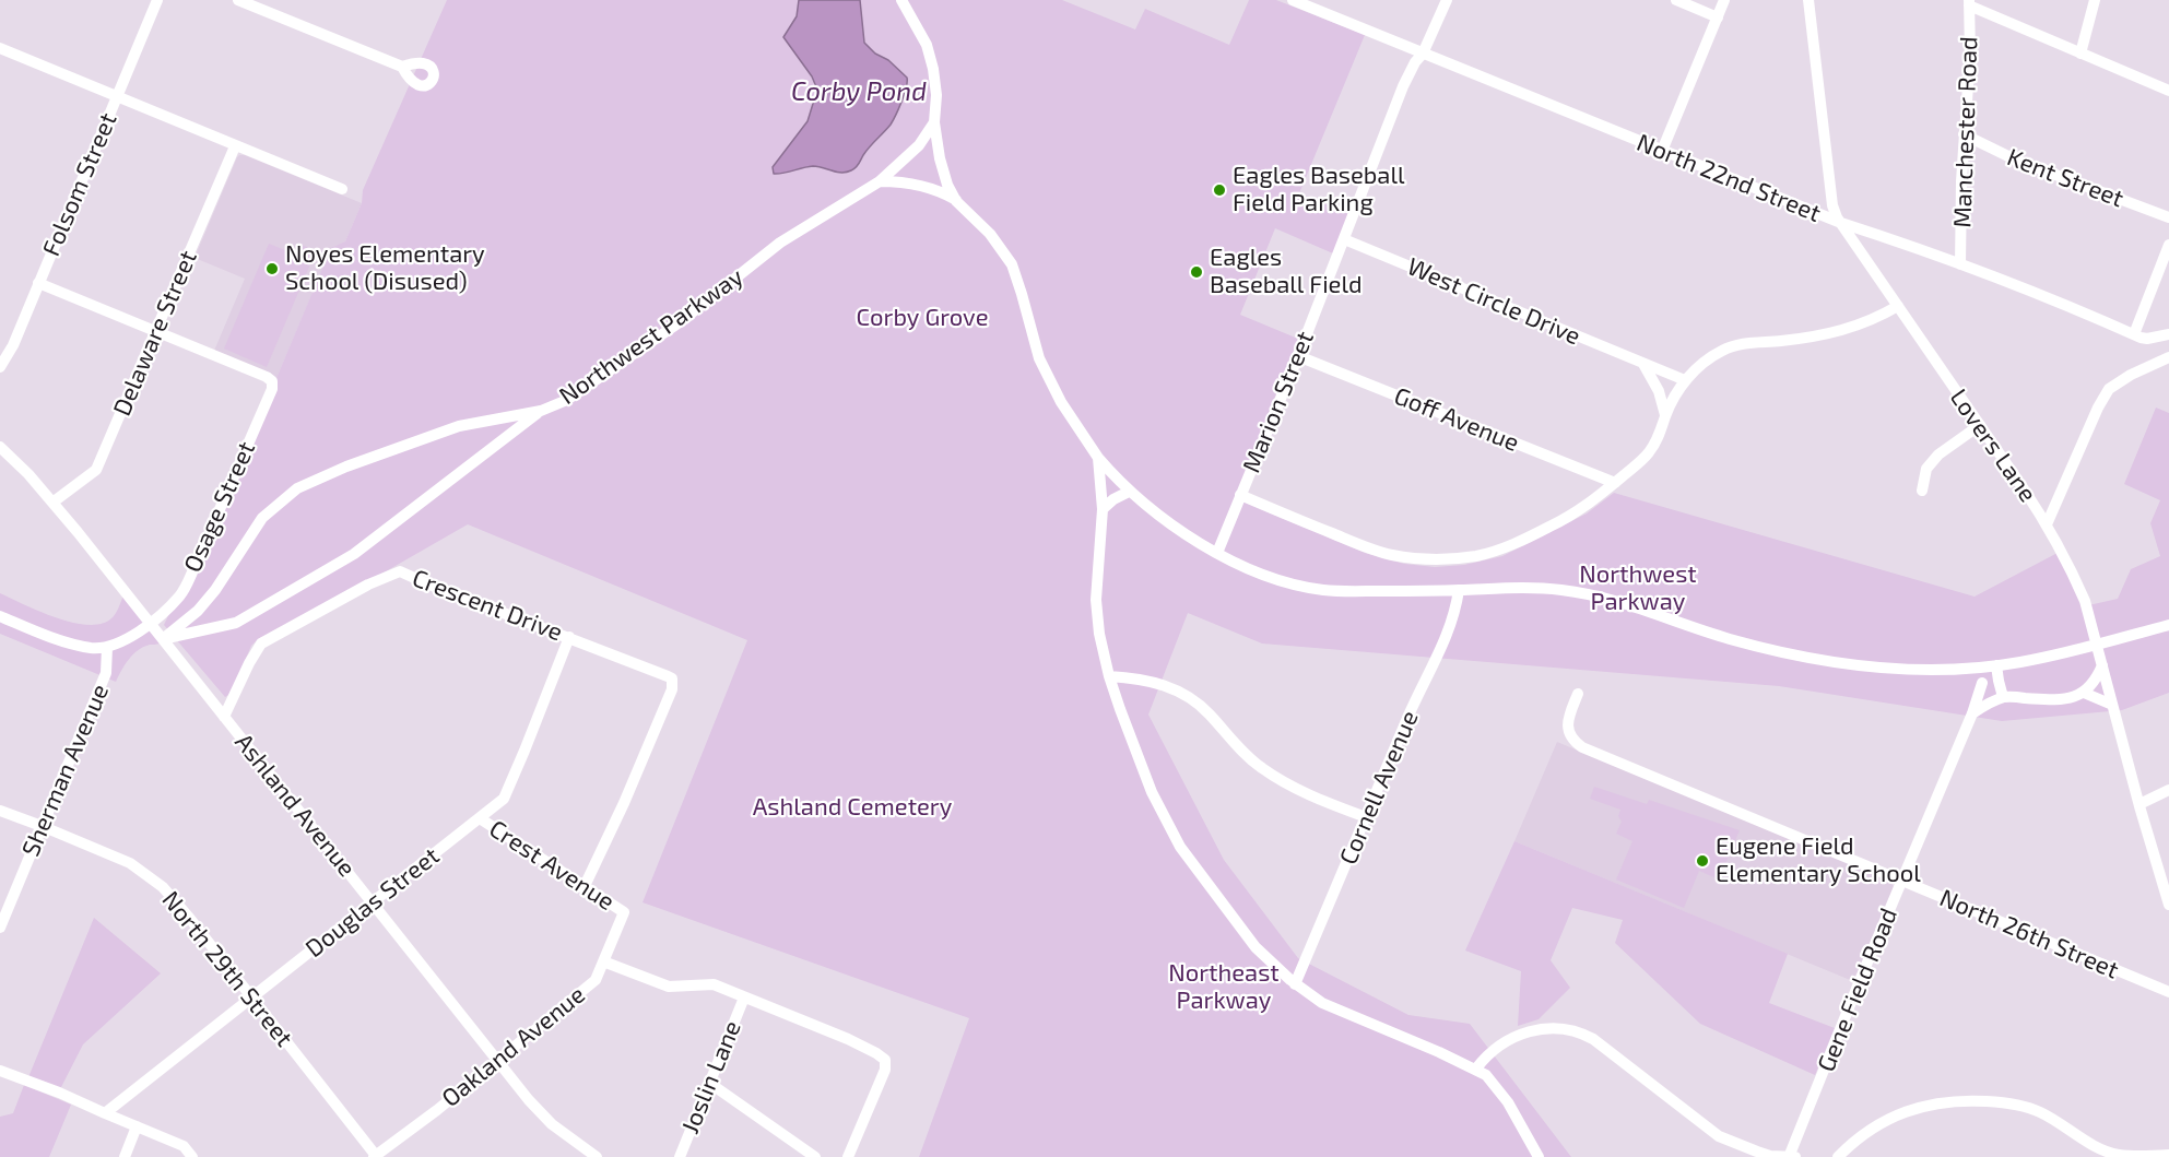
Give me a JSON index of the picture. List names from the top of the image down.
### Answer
{
  "streets": {
    "street": [
      "Manchester Road",
      "North 22nd Street",
      "Kent Street",
      "Folsom Street",
      "West Circle Drive",
      "Delaware Street",
      "Northwest Parkway",
      "Marion Street",
      "Goff Avenue",
      "Lovers Lane",
      "Osage Street",
      "Crescent Drive",
      "Sherman Avenue",
      "Cornell Avenue",
      "Ashland Avenue",
      "Crest Avenue",
      "Douglas Street",
      "North 26th Street",
      "North 29th Street",
      "Gene Field Road",
      "Oakland Avenue",
      "Joslin Lane"
    ]
  },
  "crossings": [
    ["Manchester Road", "North 22nd Street"],
    ["Manchester Road", "Kent Street"],
    ["North 22nd Street", "Marion Street"],
    ["North 22nd Street", "Lovers Lane"],
    ["West Circle Drive", "Marion Street"],
    ["Delaware Street", "Osage Street"],
    ["Delaware Street", "Ashland Avenue"],
    ["Northwest Parkway", "Ashland Avenue"],
    ["Marion Street", "Goff Avenue"],
    ["Osage Street", "Sherman Avenue"],
    ["Osage Street", "Ashland Avenue"],
    ["Crescent Drive", "Ashland Avenue"],
    ["Crescent Drive", "Crest Avenue"],
    ["Crescent Drive", "Douglas Street"],
    ["Sherman Avenue", "North 29th Street"],
    ["Ashland Avenue", "Douglas Street"],
    ["Ashland Avenue", "Oakland Avenue"],
    ["Crest Avenue", "Douglas Street"],
    ["Crest Avenue", "Oakland Avenue"],
    ["Douglas Street", "North 29th Street"],
    ["North 26th Street", "Gene Field Road"],
    ["North 29th Street", "Oakland Avenue"]
  ],
  "water": ["Corby Pond"],
  "parks": [
    "Corby Grove",
    "Northwest Parkway",
    "Ashland Cemetery",
    "Northeast Parkway"
  ],
  "places": [
    "Eagles Baseball Field Parking",
    "Noyes Elementary School (Disused)",
    "Eagles Baseball Field",
    "Eugene Field Elementary School"
  ]
}
